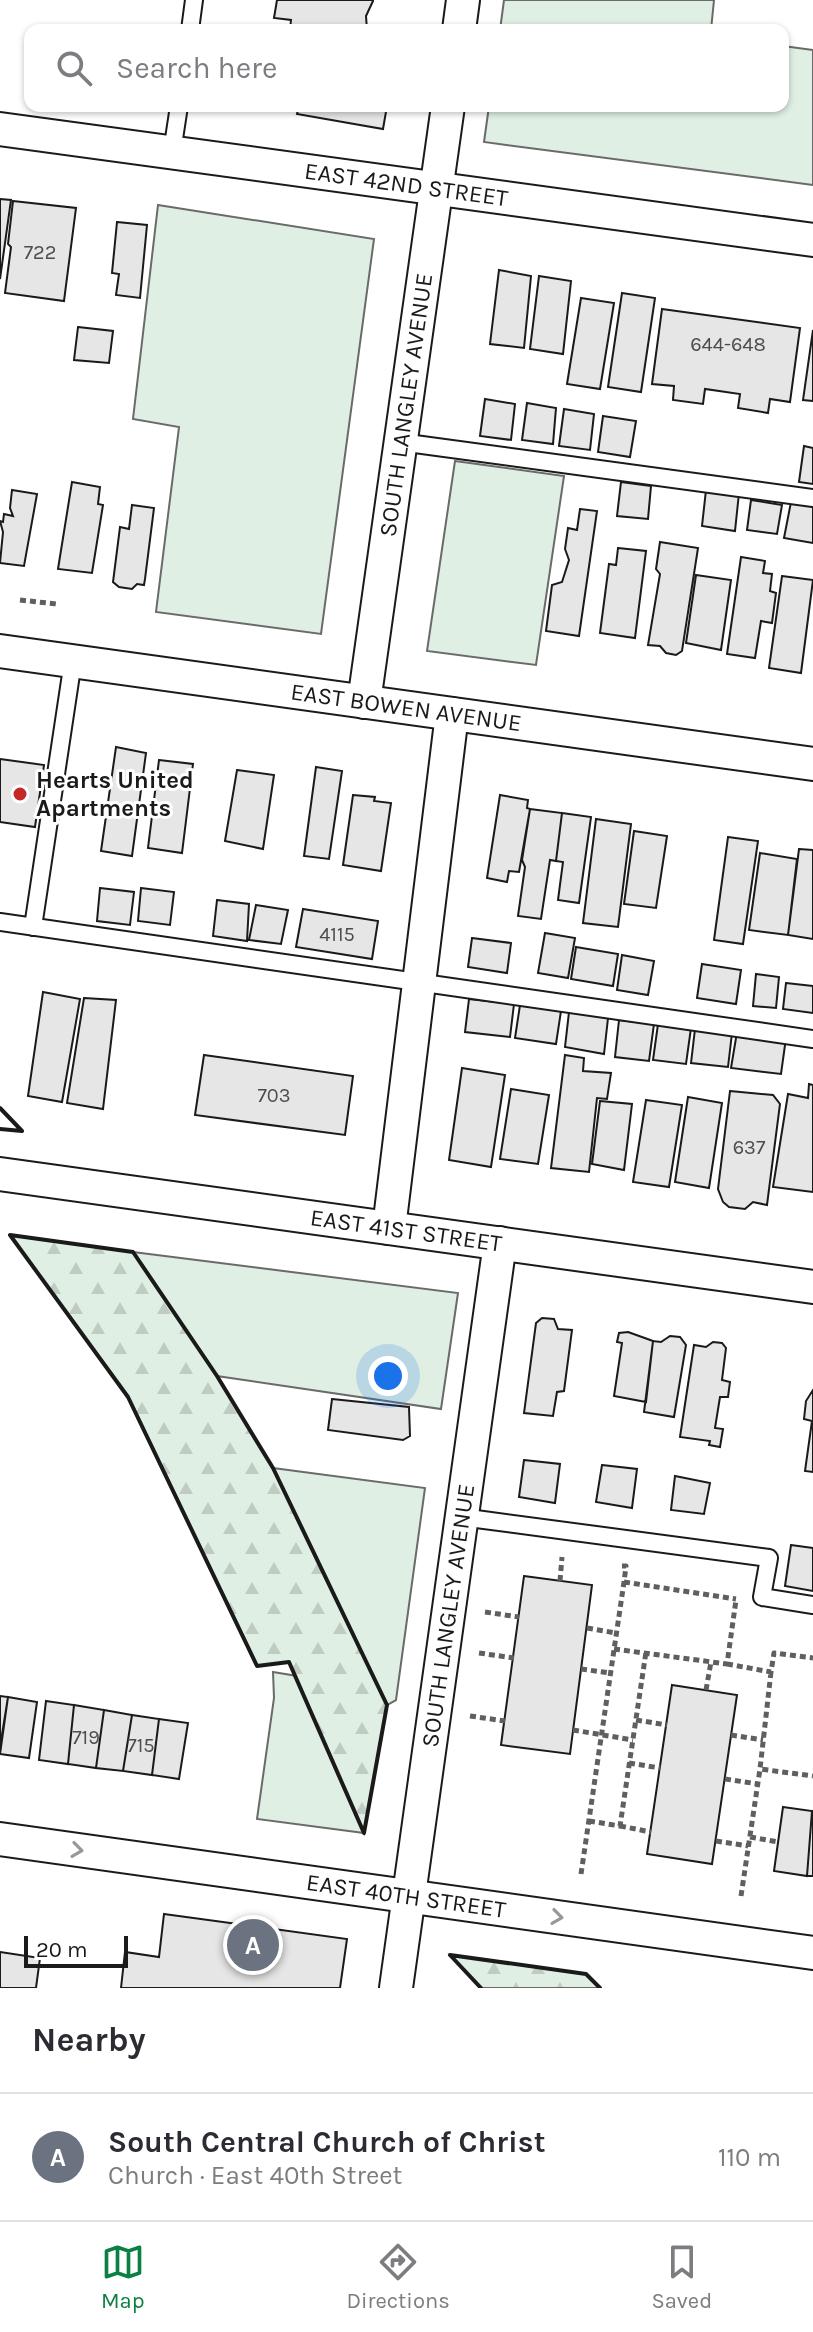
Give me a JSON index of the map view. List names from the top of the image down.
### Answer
{
  "streets": {
    "street": [
      "EAST 42ND STREET",
      "SOUTH LANGLEY AVENUE",
      "EAST BOWEN AVENUE",
      "EAST 41ST STREET",
      "EAST 40TH STREET"
    ]
  },
  "crossings": [
    ["EAST 42ND STREET", "SOUTH LANGLEY AVENUE"],
    ["SOUTH LANGLEY AVENUE", "EAST BOWEN AVENUE"],
    ["SOUTH LANGLEY AVENUE", "EAST 41ST STREET"],
    ["SOUTH LANGLEY AVENUE", "EAST 40TH STREET"]
  ],
  "one_way": ["EAST 40TH STREET"],
  "places": ["Hearts United Apartments"],
  "house_numbers": [
    "722",
    "644-648",
    "4115",
    "703",
    "637",
    "719",
    "715"
  ],
  "scale_bar": "20 m",
  "page": {
    "search": "Search here",
    "pins": "A",
    "scale": "20 m",
    "heading": "Nearby",
    "list": [
      {
        "mark": "A",
        "name": "South Central Church of Christ",
        "note": "Church · East 40th Street",
        "value": "110 m"
      }
    ],
    "nav": ["Map", "Directions", "Saved"]
  }
}
